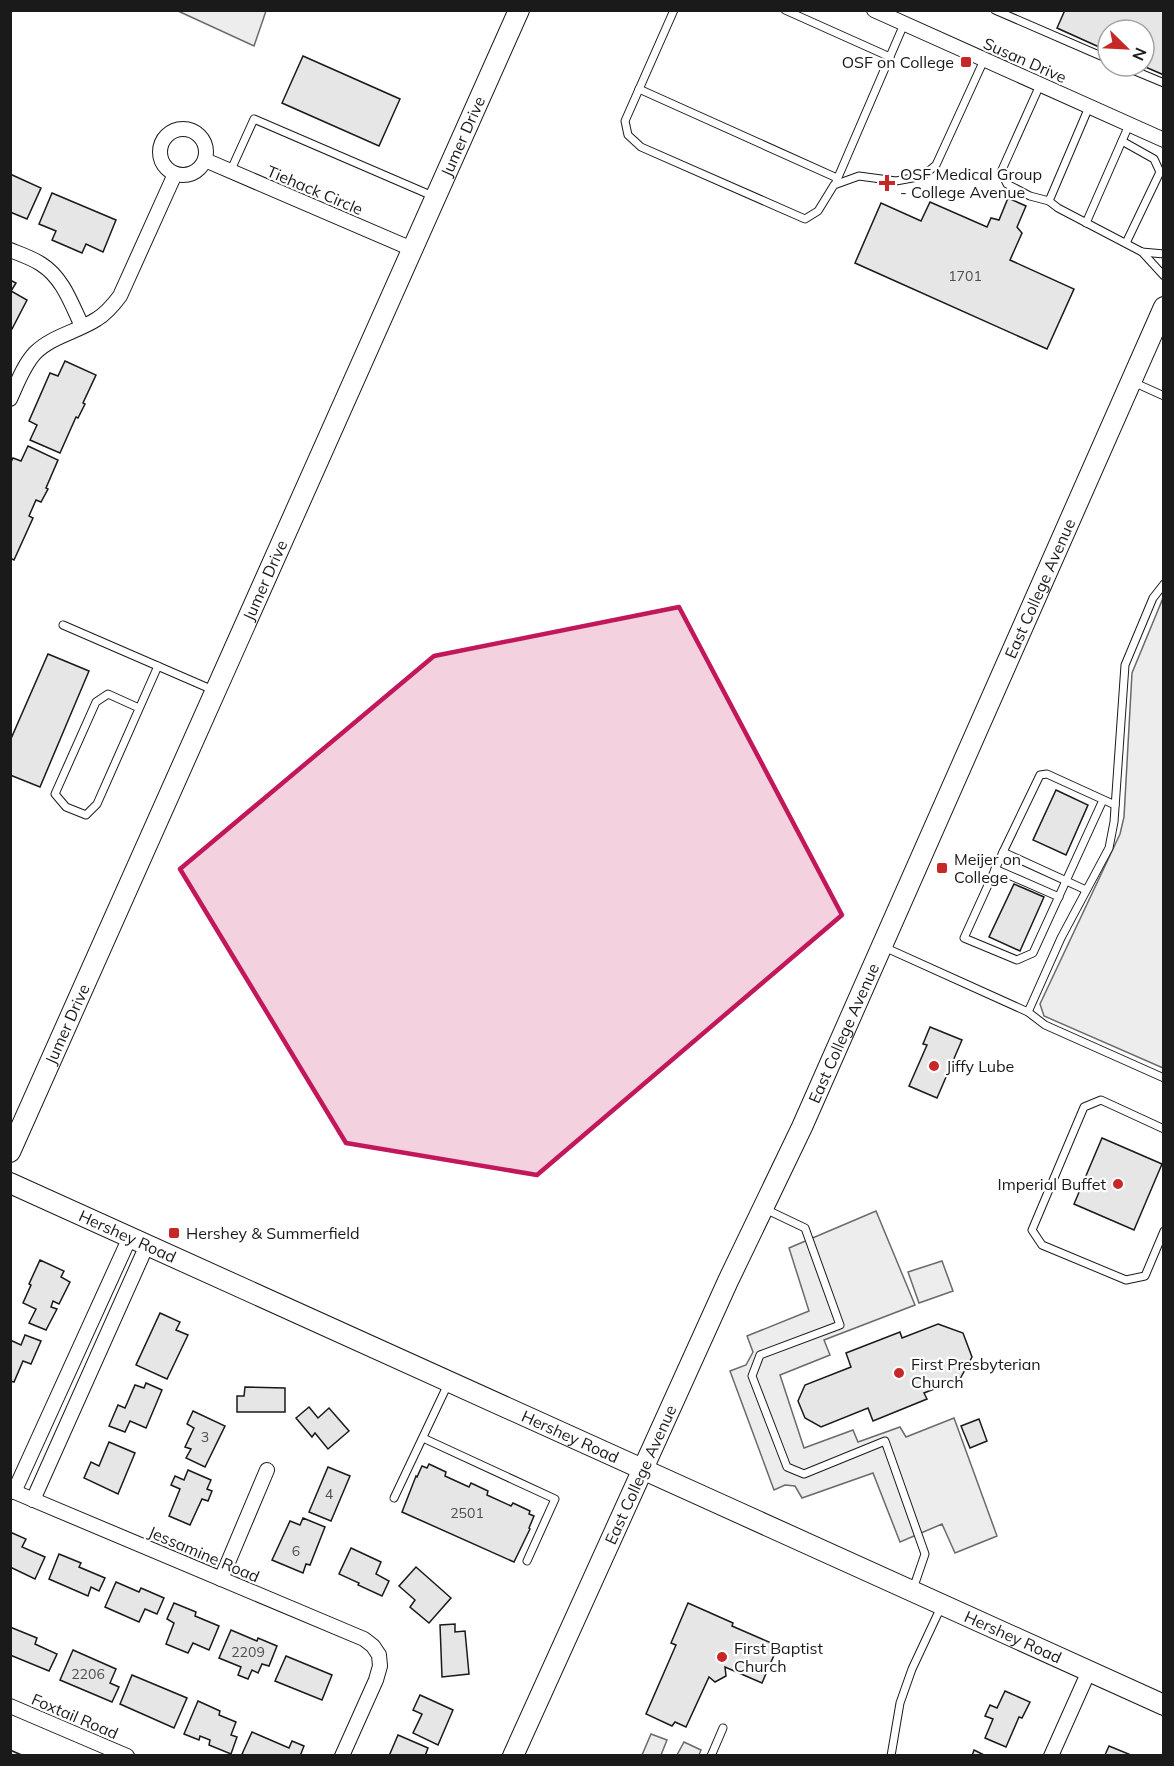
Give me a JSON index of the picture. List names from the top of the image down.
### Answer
{
  "streets": {
    "main road": ["Jumer Drive", "East College Avenue", "Hershey Road"],
    "street": [
      "Susan Drive",
      "Tiehack Circle",
      "Jessamine Road",
      "Foxtail Road"
    ]
  },
  "crossings": [
    ["Jumer Drive", "Tiehack Circle"],
    ["East College Avenue", "Hershey Road"]
  ],
  "places": {
    "transit": ["OSF on College", "Meijer on College", "Hershey & Summerfield"],
    "health": ["OSF Medical Group - College Avenue"],
    "other": [
      "Jiffy Lube",
      "Imperial Buffet",
      "First Presbyterian Church",
      "First Baptist Church"
    ]
  },
  "house_numbers": [
    "1701",
    "3",
    "4",
    "2501",
    "6",
    "2209",
    "2206"
  ],
  "north": "bottom right"
}
